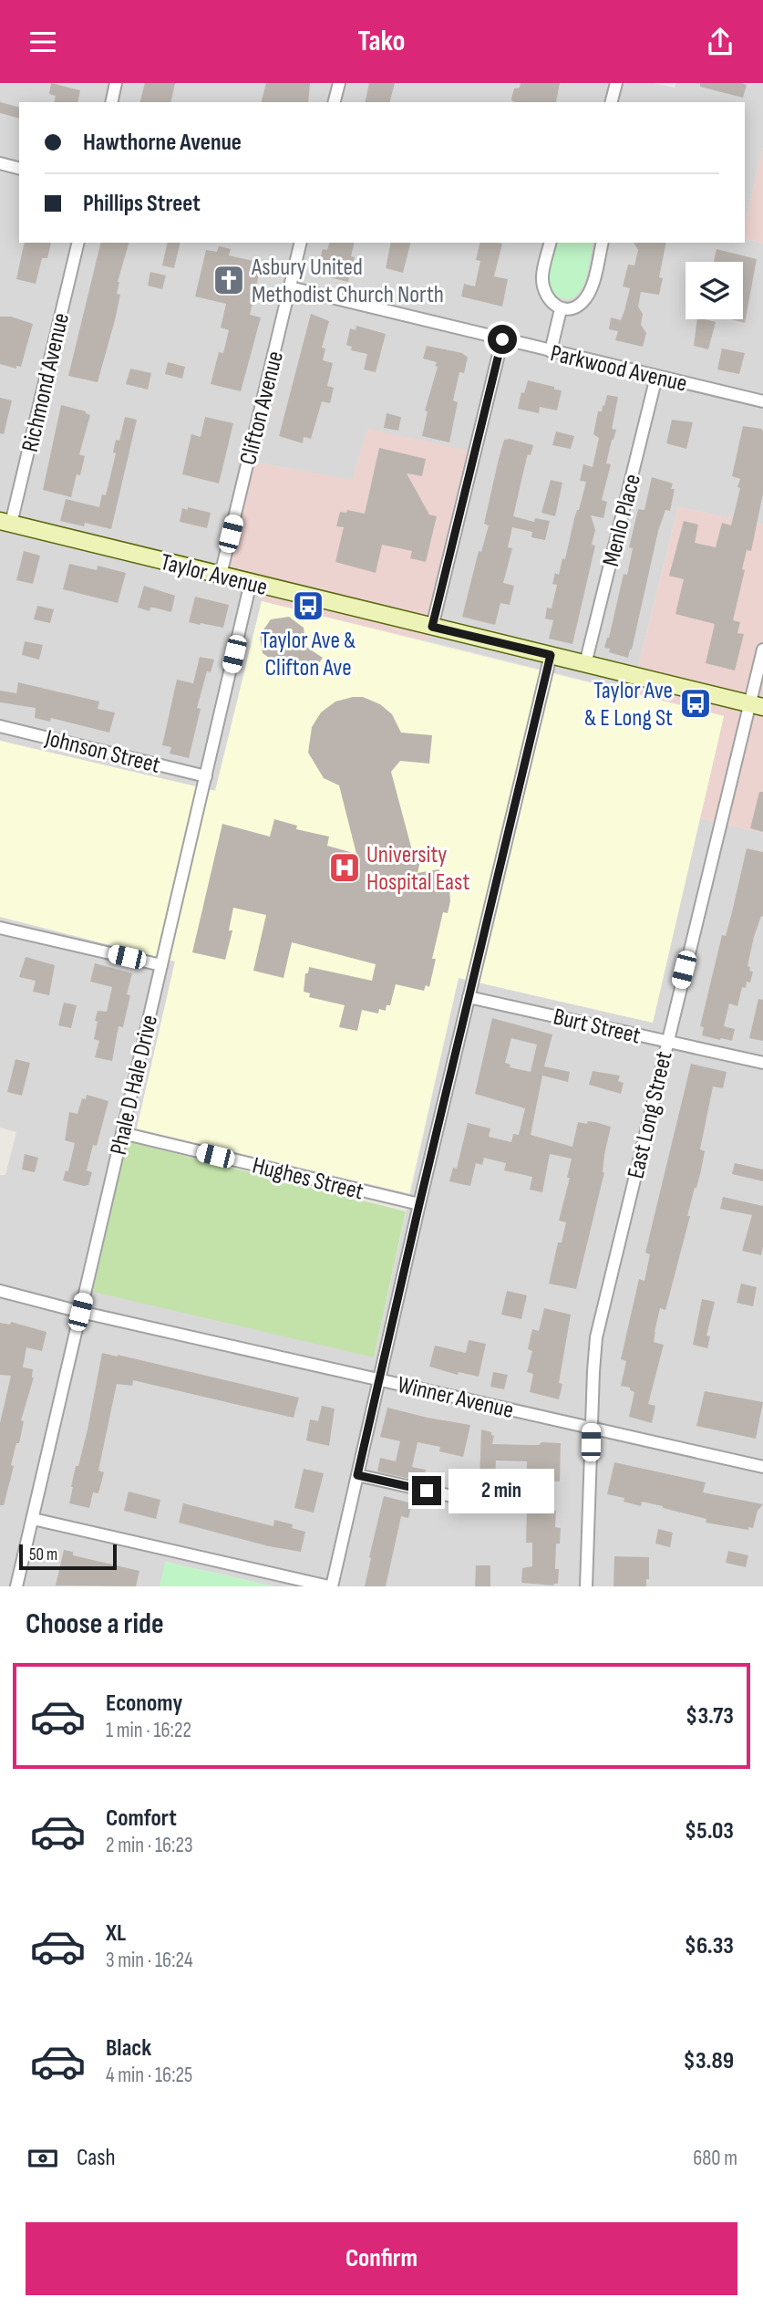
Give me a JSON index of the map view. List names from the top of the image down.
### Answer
{
  "streets": {
    "main road": ["Taylor Avenue"],
    "street": [
      "Parkwood Avenue",
      "Richmond Avenue",
      "Clifton Avenue",
      "Menlo Place",
      "Johnson Street",
      "Burt Street",
      "Phale D Hale Drive",
      "East Long Street",
      "Hughes Street",
      "Winner Avenue"
    ]
  },
  "crossings": [
    ["Parkwood Avenue", "Clifton Avenue"],
    ["Parkwood Avenue", "Menlo Place"],
    ["Richmond Avenue", "Taylor Avenue"],
    ["Clifton Avenue", "Taylor Avenue"],
    ["Menlo Place", "Taylor Avenue"],
    ["Taylor Avenue", "Phale D Hale Drive"],
    ["Taylor Avenue", "East Long Street"],
    ["Johnson Street", "Phale D Hale Drive"],
    ["Burt Street", "East Long Street"],
    ["Phale D Hale Drive", "Hughes Street"],
    ["Phale D Hale Drive", "Winner Avenue"],
    ["East Long Street", "Winner Avenue"]
  ],
  "places": {
    "church": ["Asbury United Methodist Church North"],
    "bus stop": ["Taylor Ave & Clifton Ave", "Taylor Ave & E Long St"],
    "hospital": ["University Hospital East"]
  },
  "scale_bar": "50 m",
  "page": {
    "header": "Tako",
    "banner": ["Hawthorne Avenue", "Phillips Street"],
    "bubble": "2 min",
    "scale": "50 m",
    "heading": "Choose a ride",
    "list": [
      {
        "name": "Economy",
        "note": "1 min · 16:22",
        "value": "$3.73"
      },
      {
        "name": "Comfort",
        "note": "2 min · 16:23",
        "value": "$5.03"
      },
      {
        "name": "XL",
        "note": "3 min · 16:24",
        "value": "$6.33"
      },
      {
        "name": "Black",
        "note": "4 min · 16:25",
        "value": "$3.89"
      }
    ],
    "pay": ["Cash", "680 m"],
    "buttons": "Confirm"
  }
}
